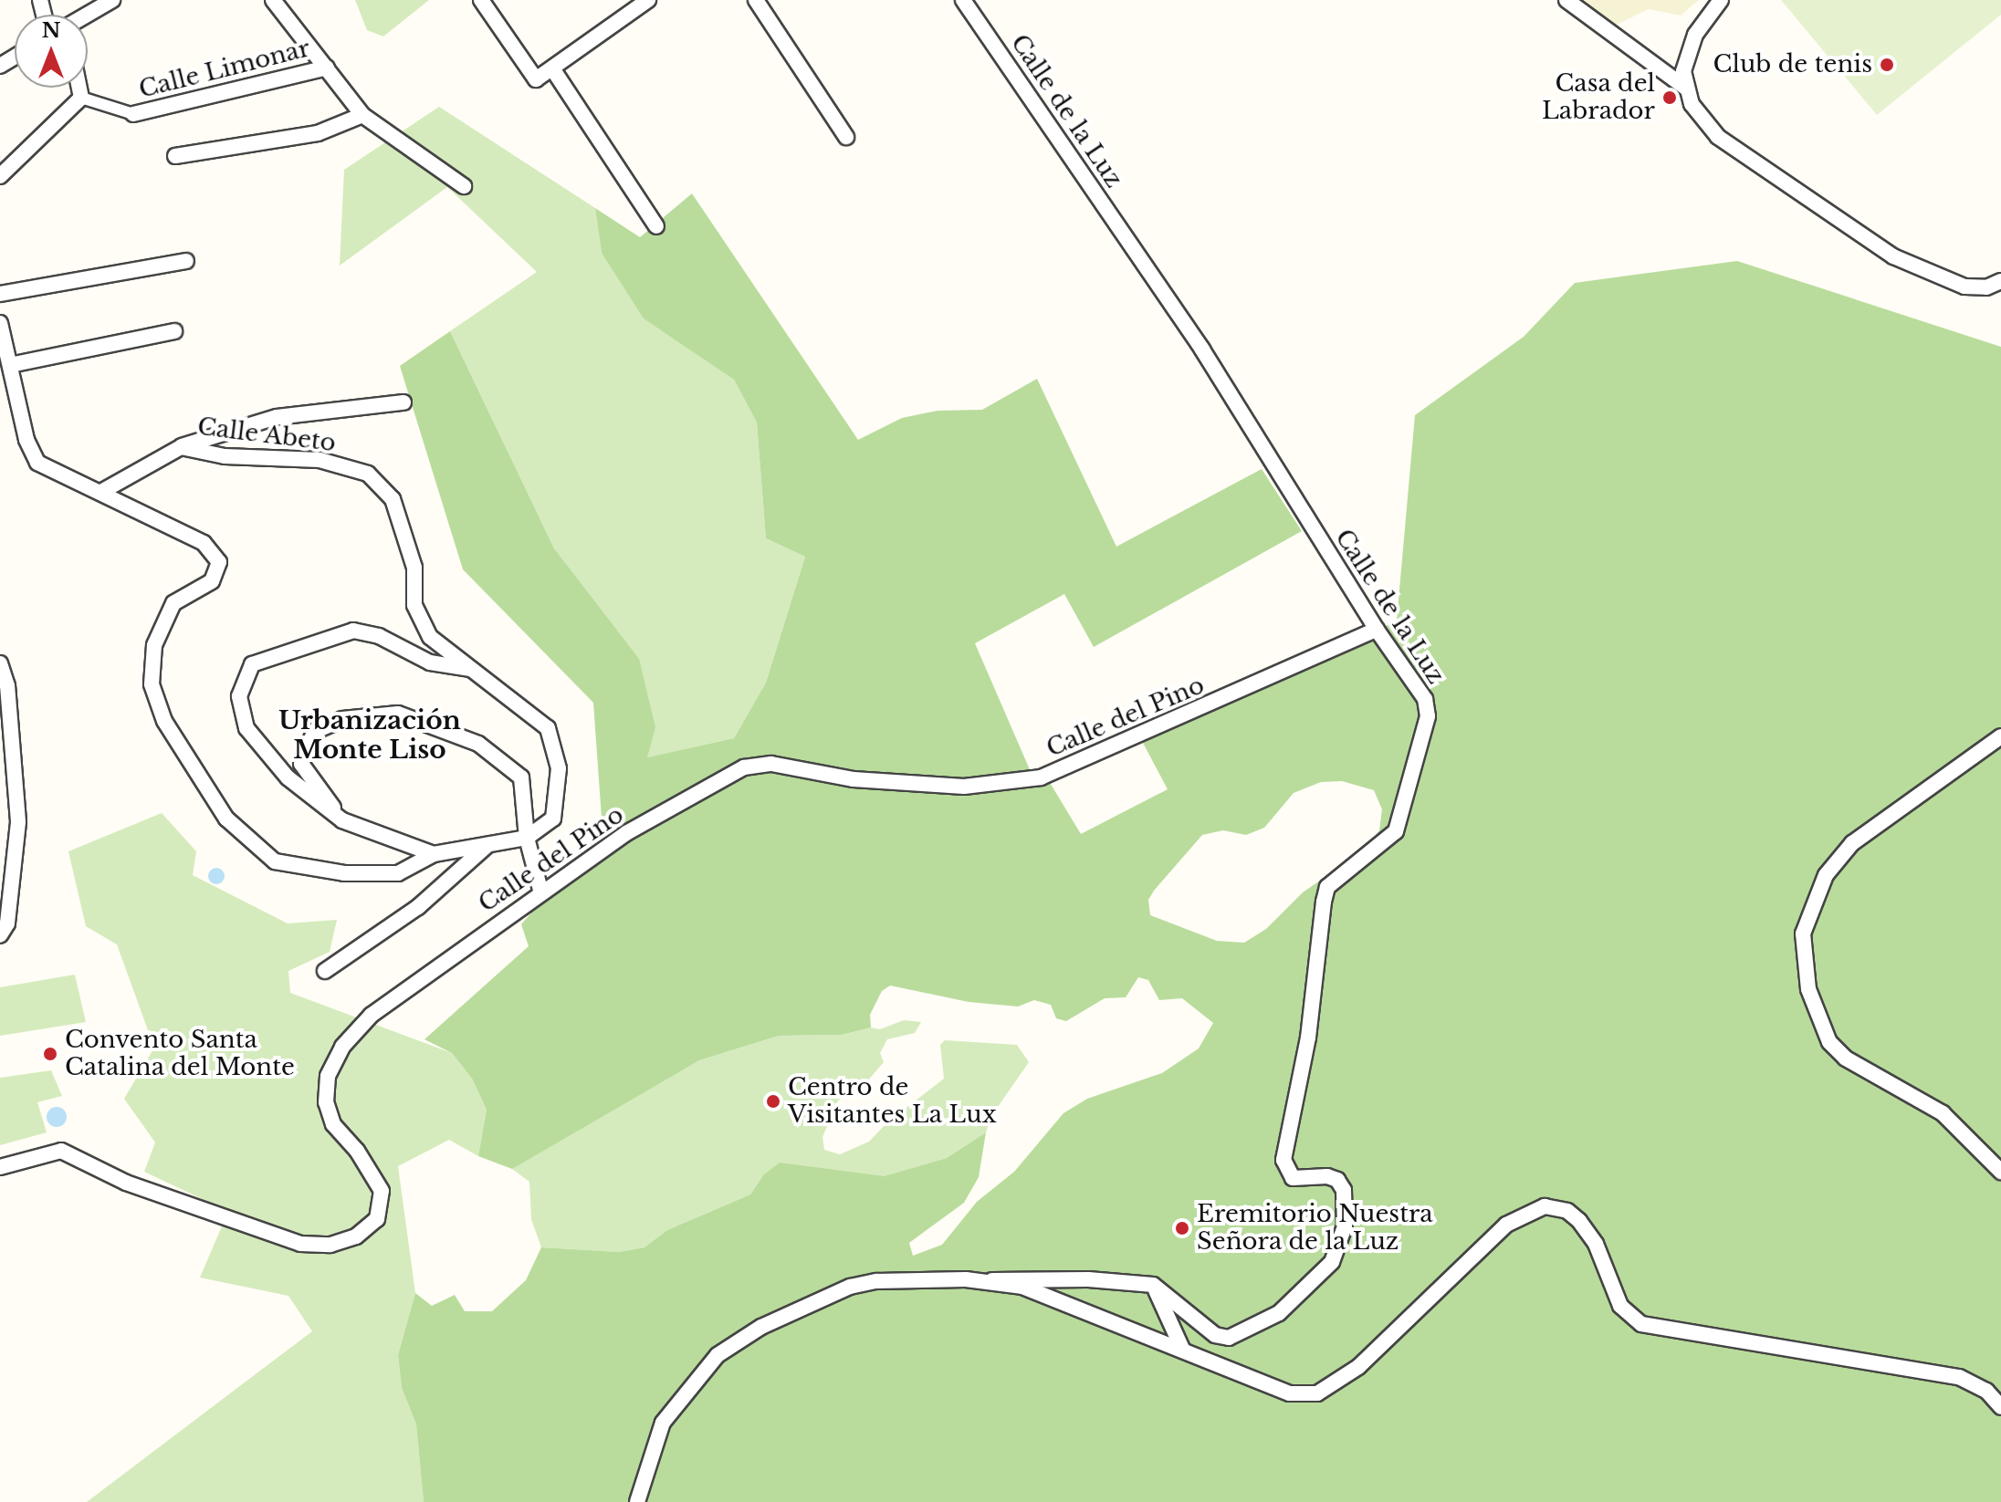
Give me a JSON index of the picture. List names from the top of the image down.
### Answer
{
  "streets": {
    "street": [
      "Calle Limonar",
      "Calle de la Luz",
      "Calle Abeto",
      "Calle del Pino"
    ]
  },
  "crossings": [
    ["Calle de la Luz", "Calle del Pino"]
  ],
  "districts": ["Urbanización Monte Liso"],
  "places": [
    "Club de tenis",
    "Casa del Labrador",
    "Convento Santa Catalina del Monte",
    "Centro de Visitantes La Lux",
    "Eremitorio Nuestra Señora de la Luz"
  ],
  "north": "top"
}
